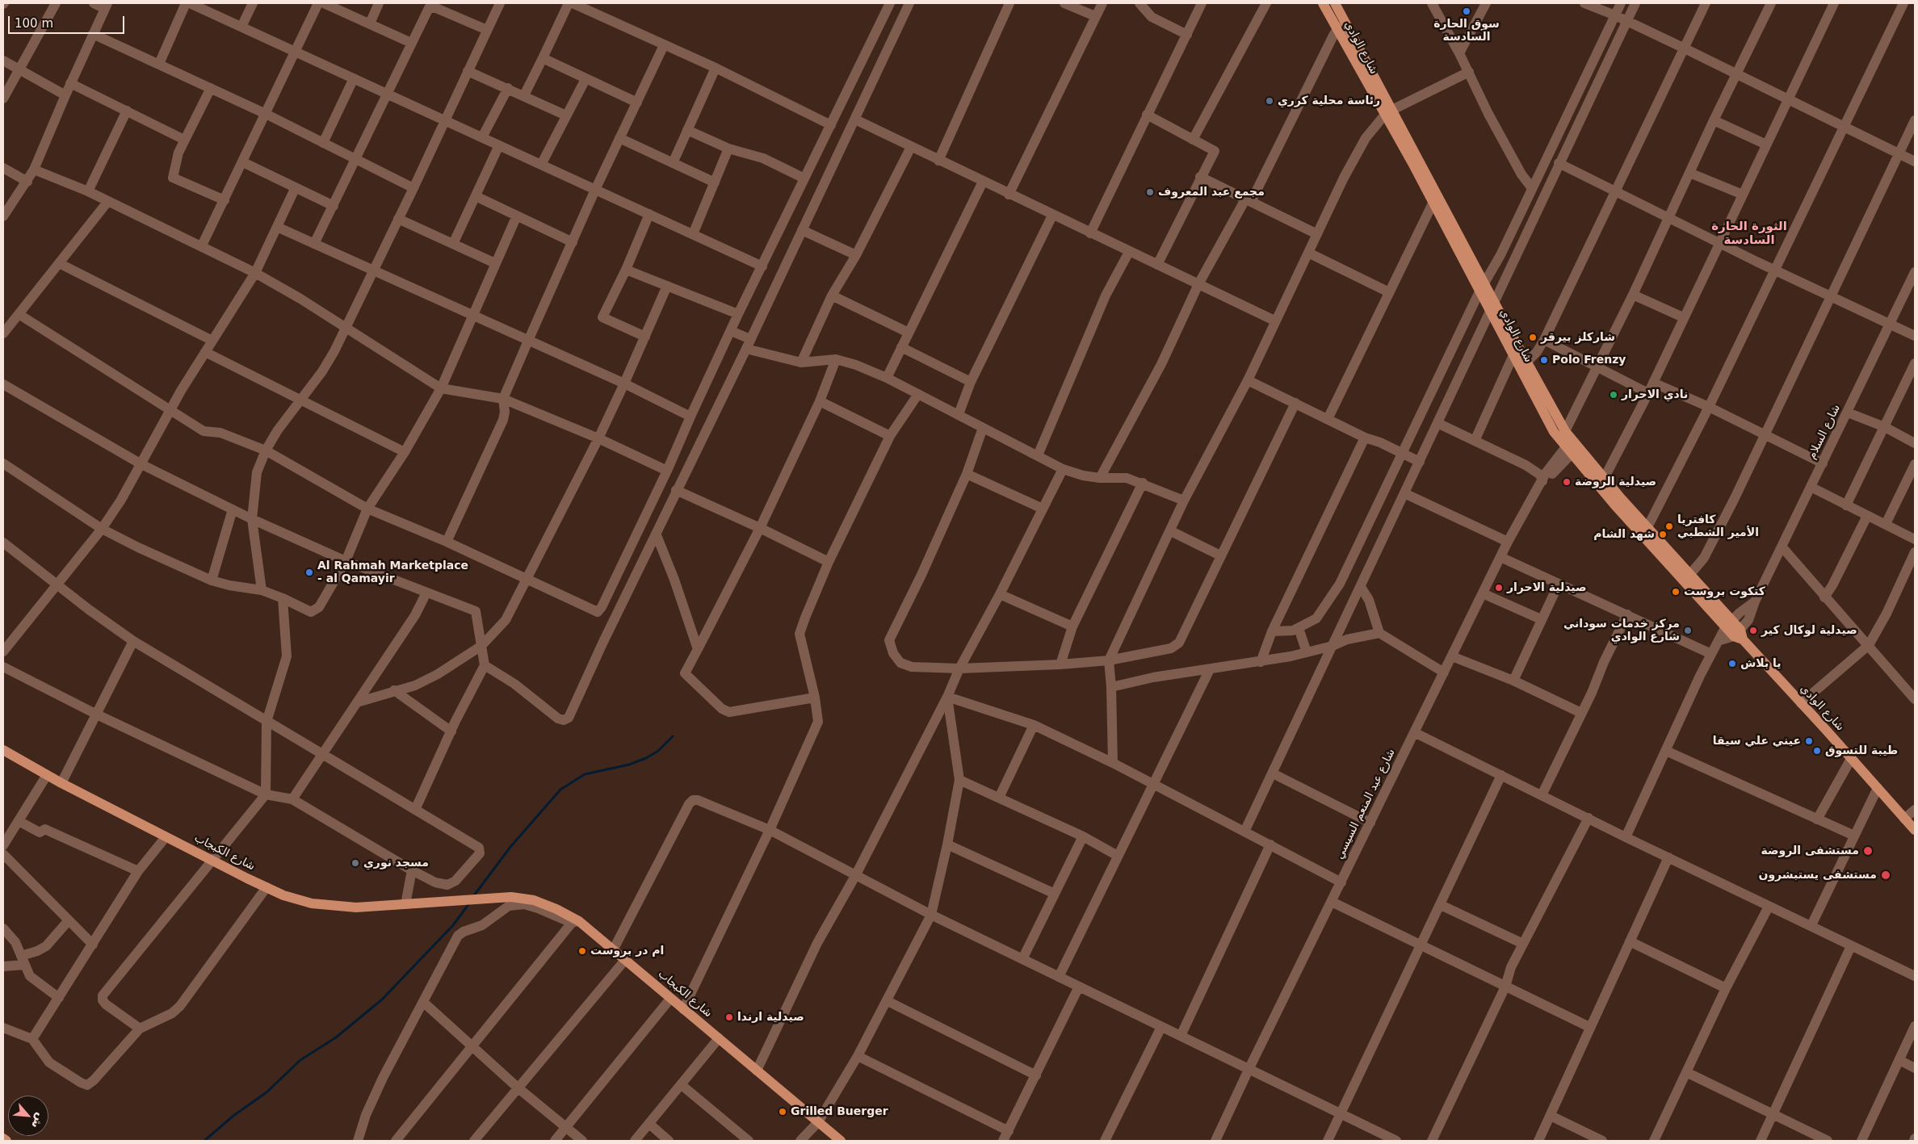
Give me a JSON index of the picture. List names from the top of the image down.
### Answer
{
  "streets": {
    "main road": ["شارع الوادي", "شارع الكبجاب"],
    "street": ["شارع السلام", "شارع عبد المنعم السيسي"]
  },
  "crossings": [
    ["شارع الوادي", "شارع السلام"],
    ["شارع الوادي", "شارع عبد المنعم السيسي"]
  ],
  "districts": ["الثورة الحارة السادسة"],
  "places": [
    "سوق الحارة السادسة",
    "رئاسة محلية كرري",
    "مجمع عبد المعروف",
    "شاركلز بيرقر",
    "Polo Frenzy",
    "نادي الاحرار",
    "صيدلية الروضة",
    "كافتريا الأمير الشطبي",
    "شهد الشام",
    "Al Rahmah Marketplace - al Qamayir",
    "صيدلية الاحرار",
    "كتكوت بروست",
    "مركز خدمات سوداني شارع الوادي",
    "صيدلية لوكال كير",
    "يا بلاش",
    "عيني علي سيقا",
    "طيبة للتسوق",
    "مستشفى الروضة",
    "مسجد نوري",
    "مستشفى يستبشرون",
    "ام در بروست",
    "صيدلية ارندا",
    "Grilled Buerger"
  ],
  "scale_bar": "100 m",
  "north": "bottom right"
}
